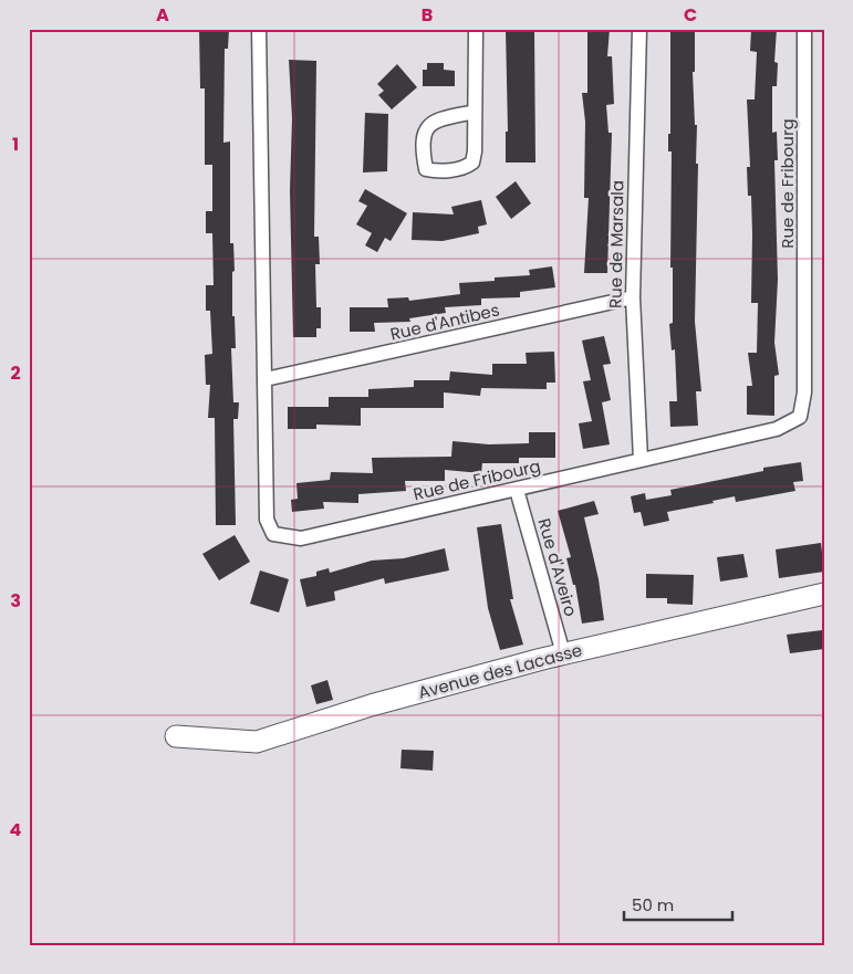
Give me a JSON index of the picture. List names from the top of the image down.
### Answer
{
  "streets": {
    "street": [
      "Rue de Fribourg",
      "Rue de Marsala",
      "Rue d'Antibes",
      "Rue d'Aveiro",
      "Avenue des Lacasse"
    ]
  },
  "crossings": [
    ["Rue de Fribourg", "Rue de Marsala"],
    ["Rue de Fribourg", "Rue d'Antibes"],
    ["Rue de Fribourg", "Rue d'Aveiro"],
    ["Rue de Marsala", "Rue d'Antibes"],
    ["Rue d'Aveiro", "Avenue des Lacasse"]
  ],
  "scale_bar": "50 m",
  "grid": {
    "columns": ["A", "B", "C"],
    "rows": [
      "1",
      "2",
      "3",
      "4"
    ]
  }
}
